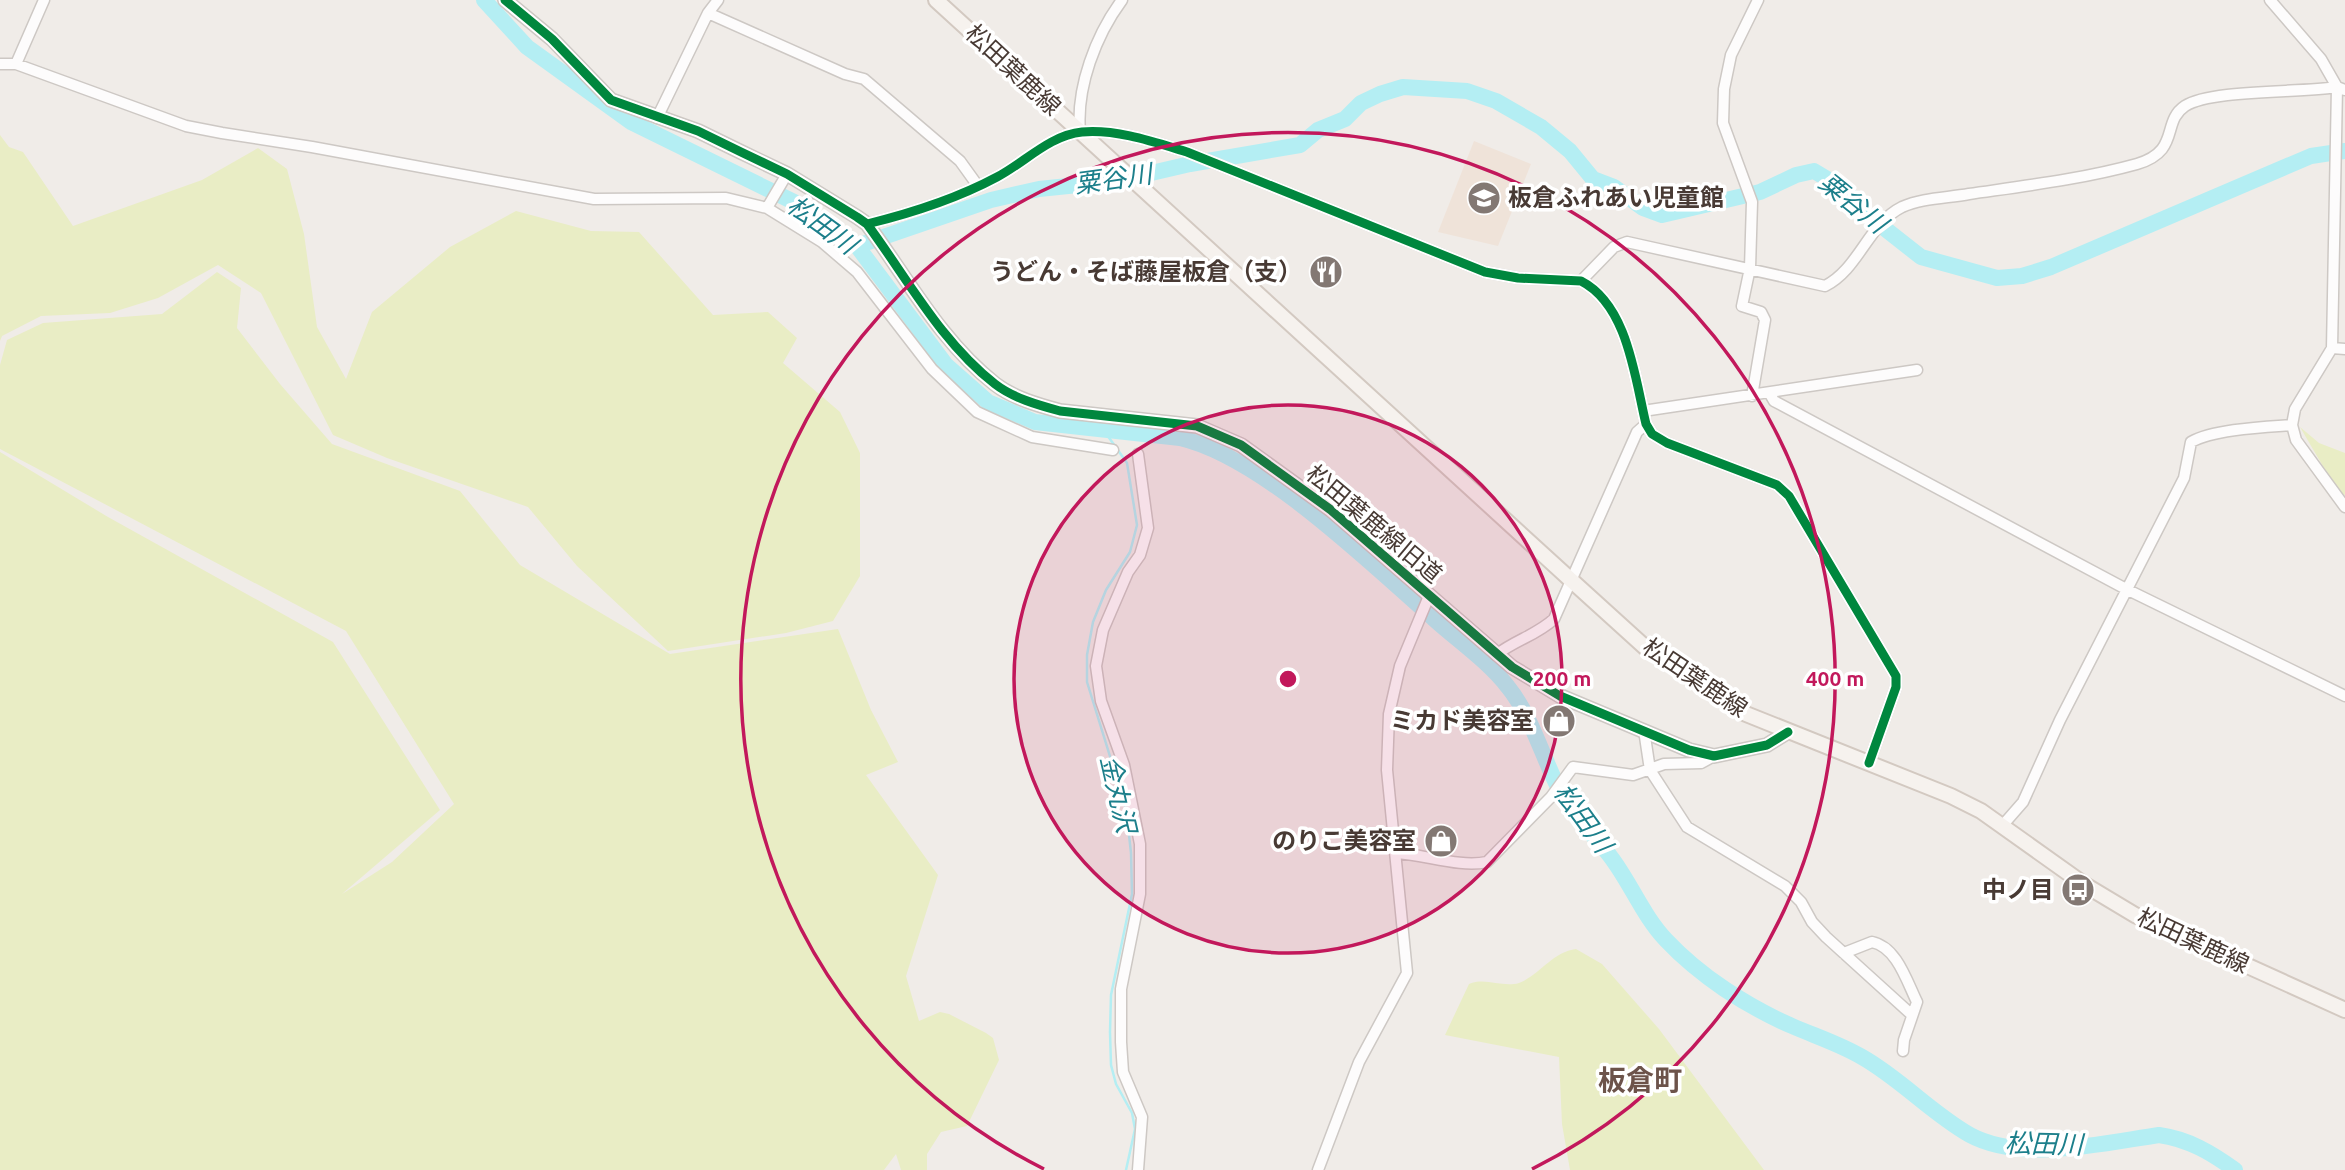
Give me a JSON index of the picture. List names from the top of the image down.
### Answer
{
  "streets": {
    "main road": ["松田葉鹿線"],
    "street": ["松田葉鹿線旧道"]
  },
  "crossings": [
    ["松田葉鹿線", "松田葉鹿線旧道"]
  ],
  "districts": ["板倉町"],
  "water": ["粟谷川", "松田川", "金丸沢"],
  "places": {
    "school or university": ["板倉ふれあい児童館"],
    "restaurant": ["うどん・そば藤屋板倉（支）"],
    "shop": ["ミカド美容室", "のりこ美容室"],
    "bus stop": ["中ノ目"]
  },
  "rings": ["200 m", "400 m"]
}
